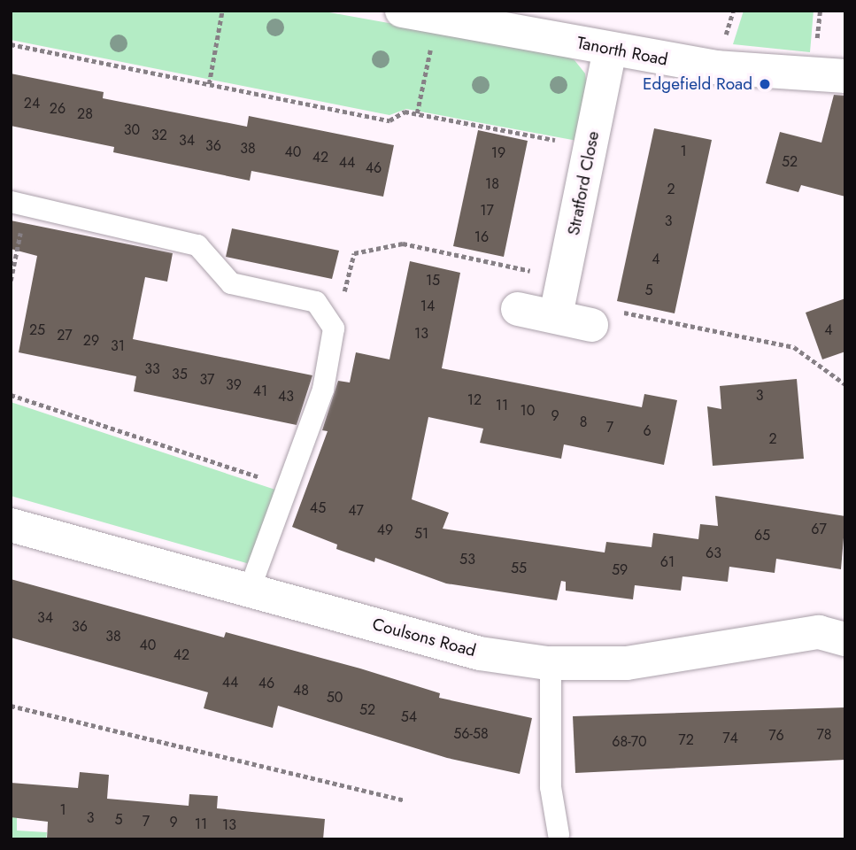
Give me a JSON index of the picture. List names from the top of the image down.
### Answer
{
  "streets": {
    "street": ["Tanorth Road", "Stratford Close", "Coulsons Road"]
  },
  "crossings": [
    ["Tanorth Road", "Stratford Close"]
  ],
  "places": ["Edgefield Road"],
  "house_numbers": [
    "24",
    "26",
    "28",
    "30",
    "32",
    "34",
    "36",
    "38",
    "1",
    "40",
    "19",
    "42",
    "52",
    "44",
    "46",
    "18",
    "2",
    "17",
    "3",
    "16",
    "4",
    "15",
    "5",
    "14",
    "25",
    "4",
    "13",
    "27",
    "29",
    "31",
    "33",
    "35",
    "37",
    "39",
    "41",
    "3",
    "43",
    "12",
    "11",
    "10",
    "9",
    "8",
    "7",
    "6",
    "2",
    "45",
    "47",
    "67",
    "49",
    "51",
    "65",
    "63",
    "53",
    "61",
    "55",
    "59",
    "34",
    "36",
    "38",
    "40",
    "42",
    "44",
    "46",
    "48",
    "50",
    "52",
    "54",
    "56-58",
    "78",
    "76",
    "74",
    "72",
    "68-70",
    "1",
    "3",
    "5",
    "7",
    "9",
    "11",
    "13"
  ]
}
